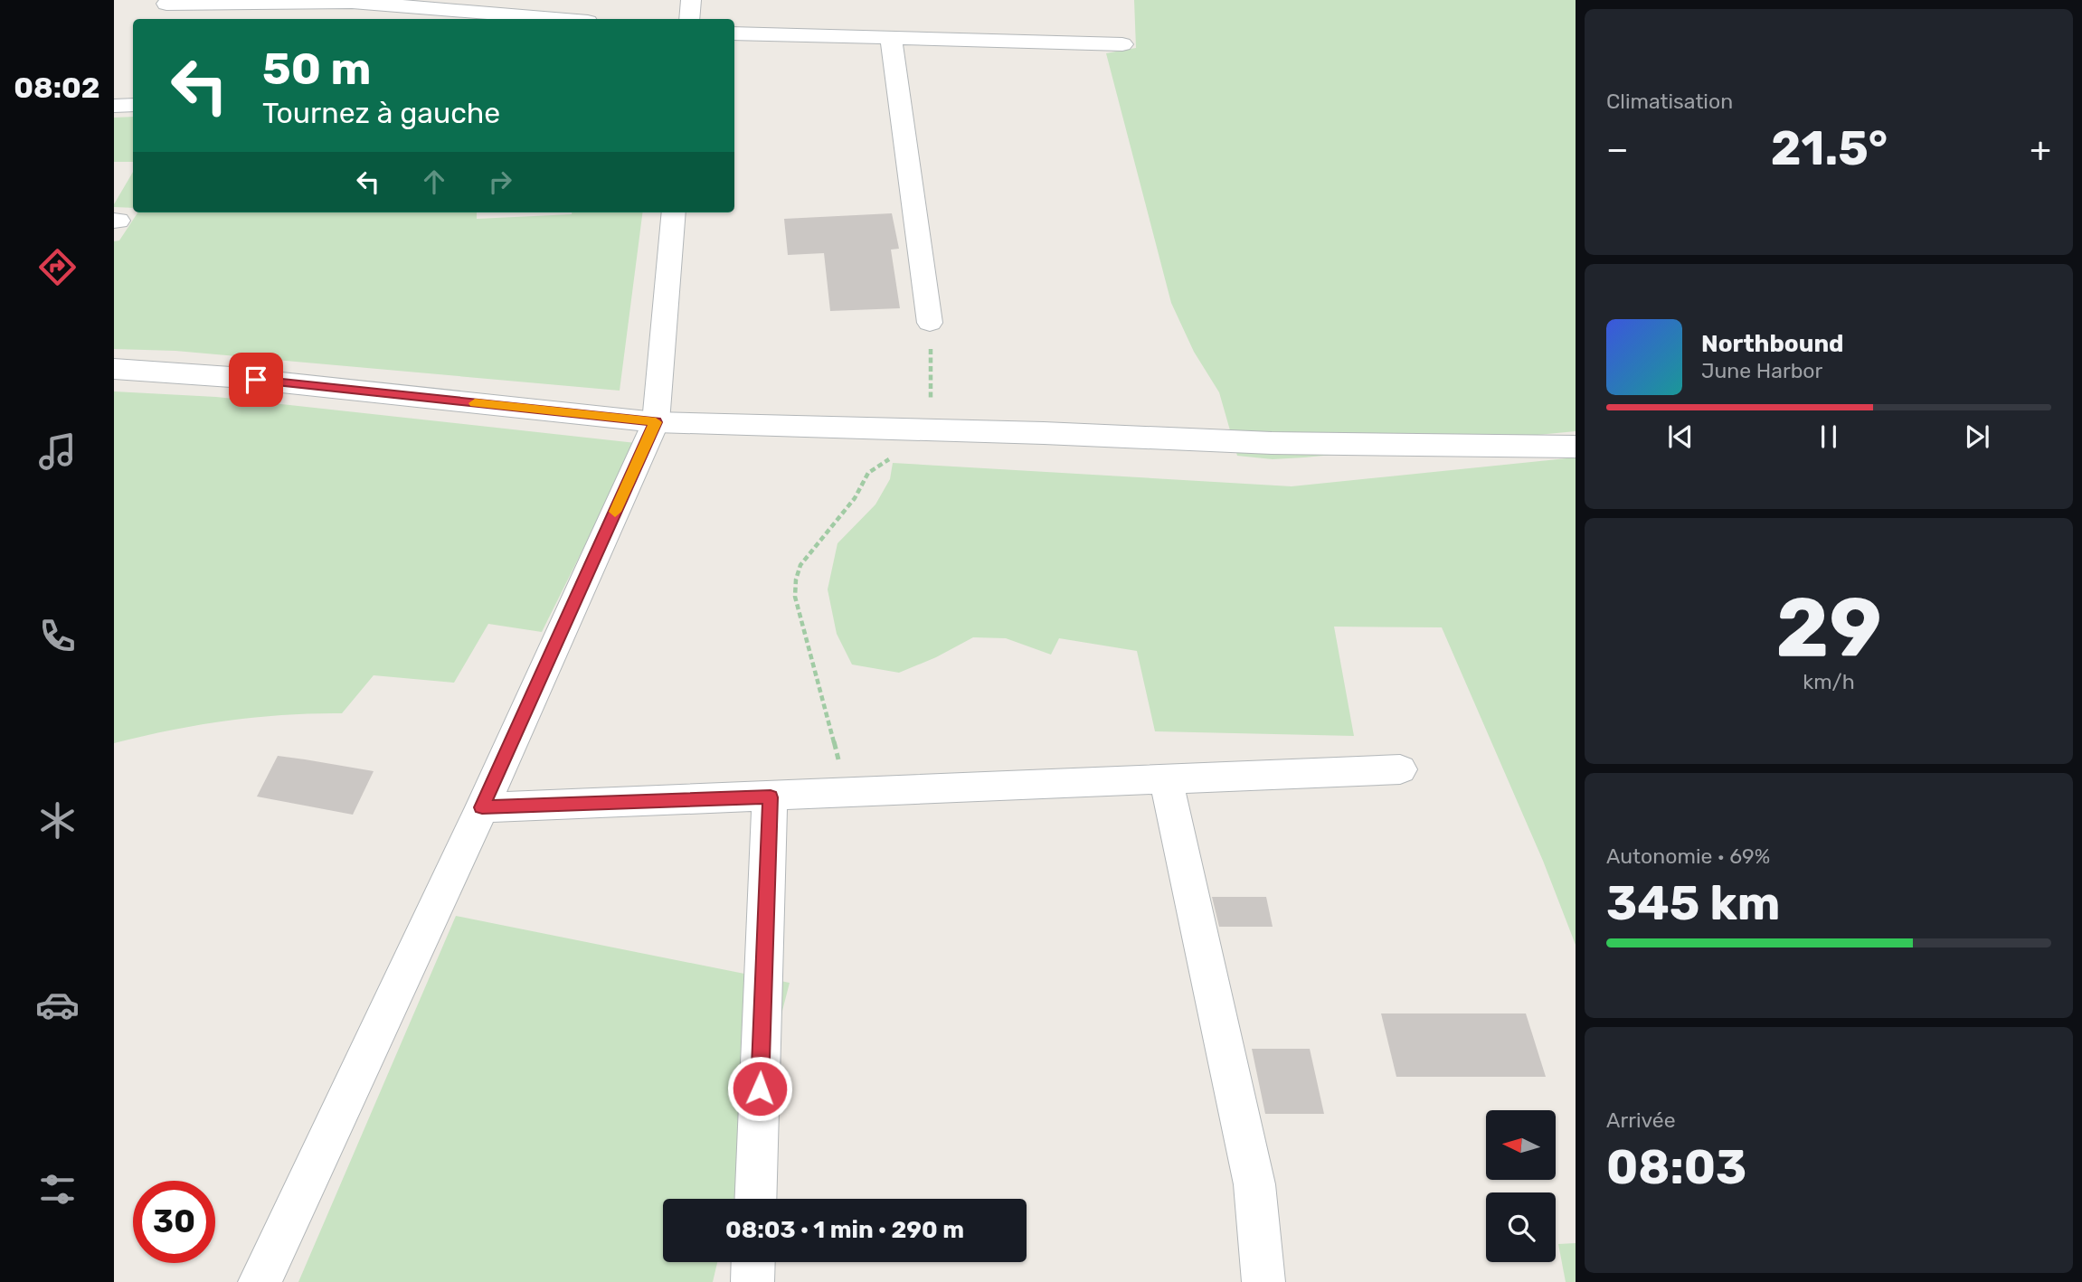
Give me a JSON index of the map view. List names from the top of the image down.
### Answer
{
  "north": "left",
  "page": {
    "tabs": "08:02",
    "tile": [
      "Climatisation",
      ["29", "km/h"],
      ["Autonomie · 69%", "345 km"],
      ["Arrivée", "08:03"]
    ],
    "turn": ["50 m", "Tournez à gauche"],
    "heat": ["−", "21.5°", "+"],
    "song": ["Northbound", "June Harbor"],
    "limit": "30",
    "trip": "08:03 · 1 min · 290 m"
  }
}
